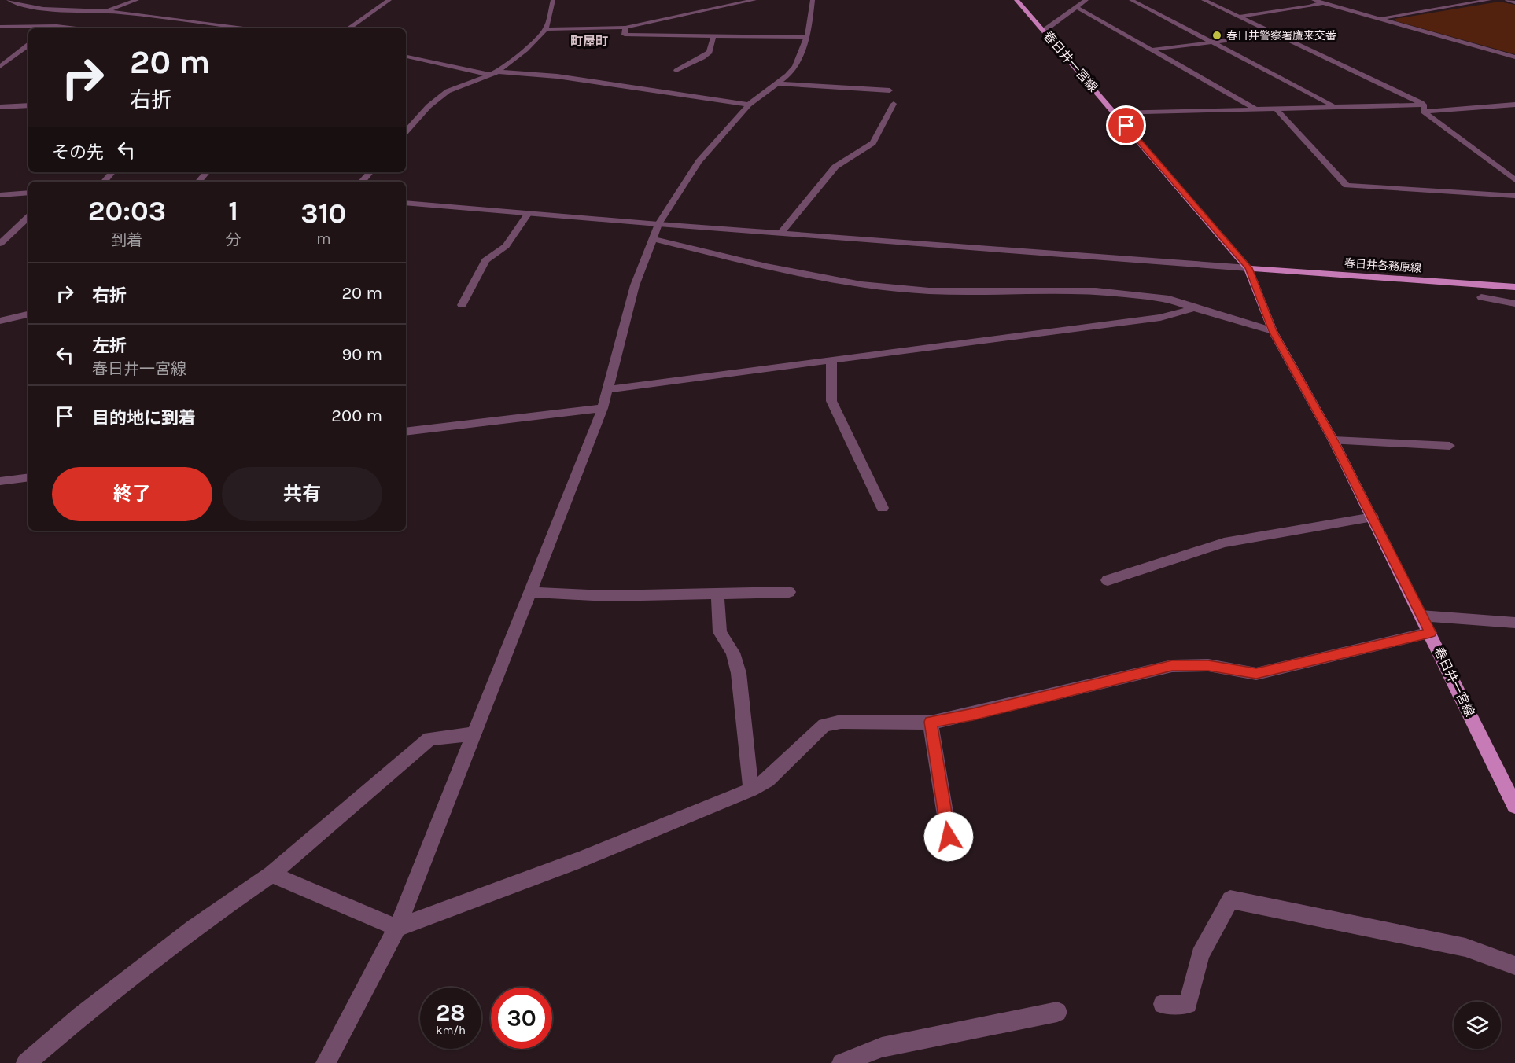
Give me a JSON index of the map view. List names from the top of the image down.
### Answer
{
  "streets": {
    "main road": ["春日井一宮線", "春日井各務原線"]
  },
  "crossings": [
    ["春日井一宮線", "春日井各務原線"]
  ],
  "districts": ["町屋町"],
  "places": ["春日井警察署鷹来交番"],
  "page": {
    "turn": ["20 m", "右折"],
    "then": "その先",
    "eta": [
      "20:03",
      "到着",
      "1",
      "分",
      "310",
      "m"
    ],
    "list": [
      {
        "name": "右折",
        "value": "20 m"
      },
      {
        "name": "左折",
        "note": "春日井一宮線",
        "value": "90 m"
      },
      {
        "name": "目的地に到着",
        "value": "200 m"
      }
    ],
    "buttons": ["終了", "共有"],
    "speed": "28 km/h",
    "limit": "30"
  }
}
